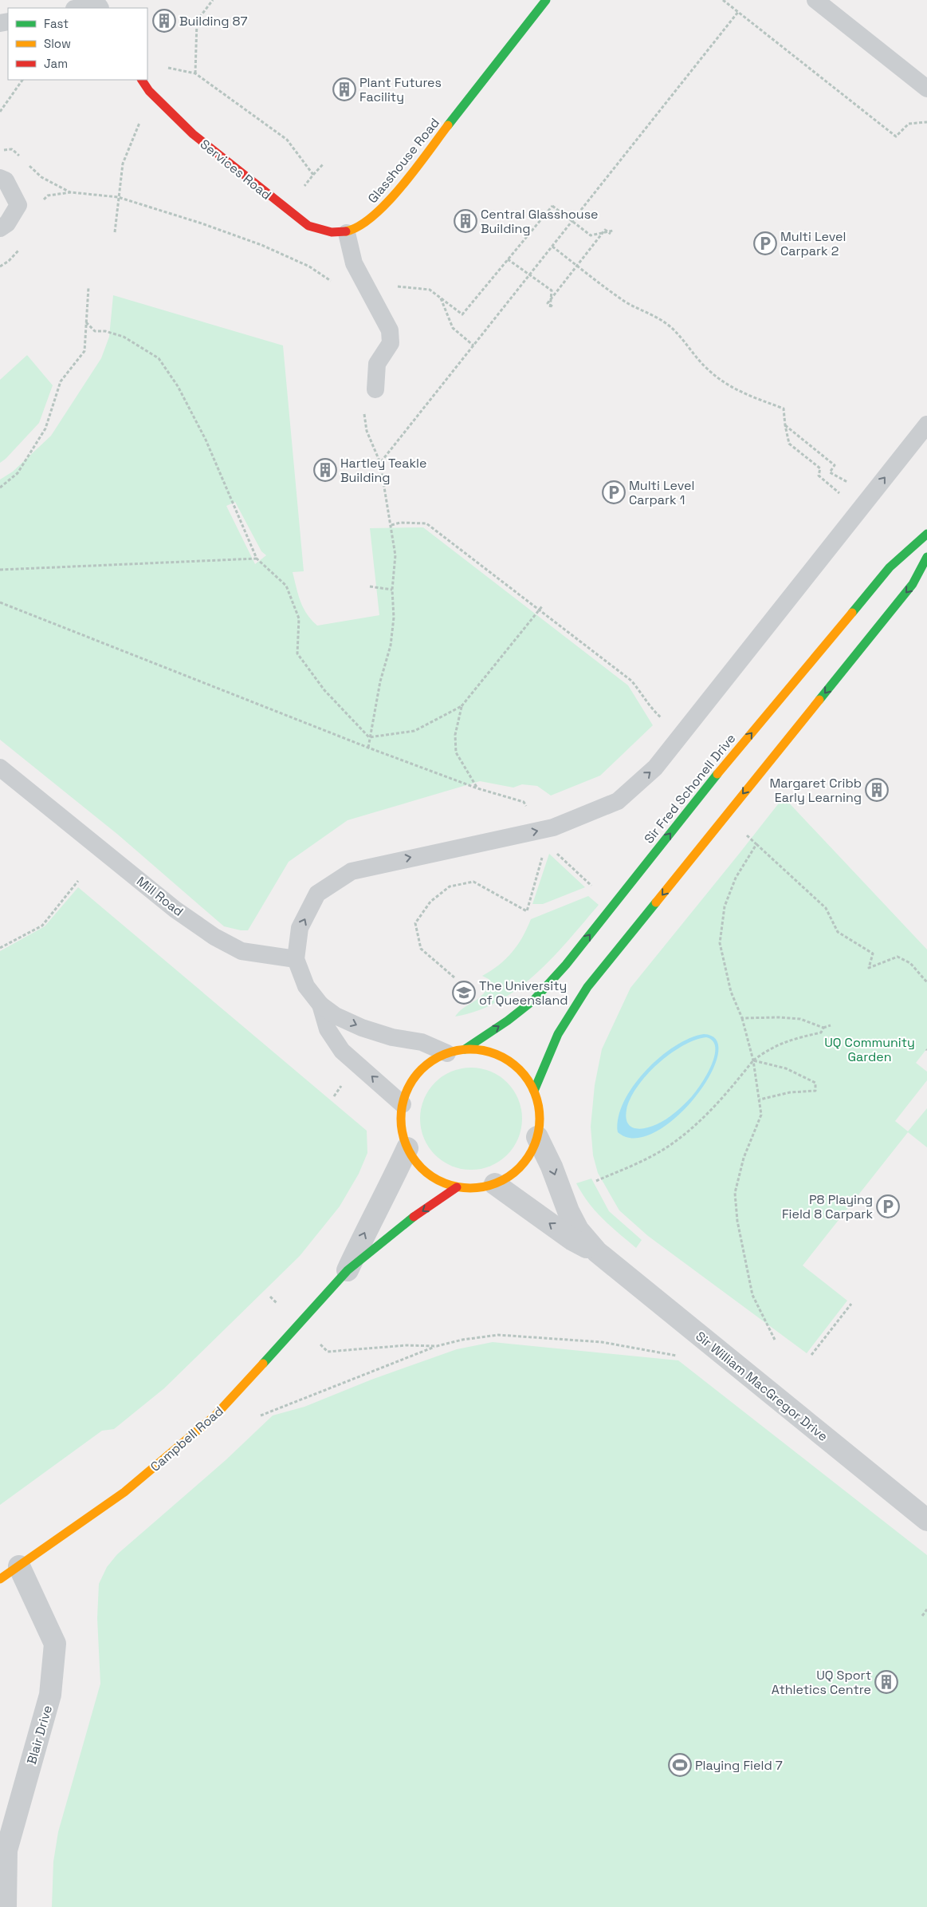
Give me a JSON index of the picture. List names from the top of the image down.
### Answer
{
  "streets": {
    "street": [
      "Glasshouse Road",
      "Services Road",
      "Sir Fred Schonell Drive",
      "Sir William MacGregor Drive",
      "Campbell Road",
      "Blair Drive"
    ],
    "lane": ["Mill Road"]
  },
  "crossings": [
    ["Glasshouse Road", "Services Road"],
    ["Sir Fred Schonell Drive", "Sir William MacGregor Drive"],
    ["Sir Fred Schonell Drive", "Campbell Road"],
    ["Sir William MacGregor Drive", "Campbell Road"],
    ["Campbell Road", "Blair Drive"]
  ],
  "parks": ["UQ Community Garden"],
  "places": {
    "building": [
      "Building 87",
      "Plant Futures Facility",
      "Central Glasshouse Building",
      "Hartley Teakle Building",
      "Margaret Cribb Early Learning",
      "UQ Sport Athletics Centre"
    ],
    "parking": ["Multi Level Carpark 2", "Multi Level Carpark 1", "P8 Playing Field 8 Carpark"],
    "school or university": ["The University of Queensland"],
    "sports": ["Playing Field 7"]
  },
  "legend": ["Fast", "Slow", "Jam"]
}
